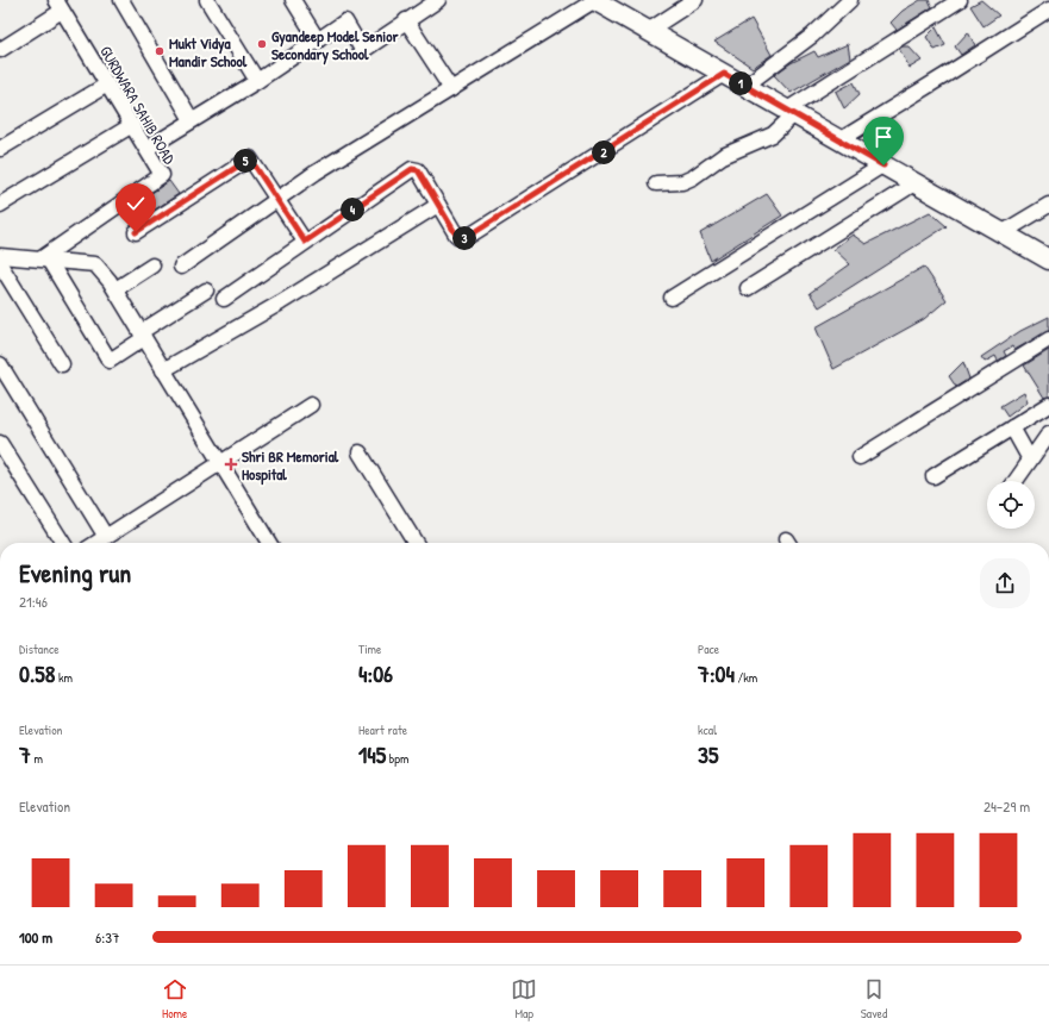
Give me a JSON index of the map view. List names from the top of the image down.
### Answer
{
  "streets": {
    "street": ["GURDWARA SAHIB ROAD"]
  },
  "places": {
    "other": ["Gyandeep Model Senior Secondary School", "Mukt Vidya Mandir School"],
    "health": ["Shri BR Memorial Hospital"]
  },
  "page": {
    "pins": [
      "1",
      "2",
      "5",
      "4",
      "3"
    ],
    "heading": ["Evening run", "21:46"],
    "stats": [
      ["Distance", "0.58 km"],
      ["Time", "4:06"],
      ["Pace", "7:04 /km"],
      ["Elevation", "7 m"],
      ["Heart rate", "145 bpm"],
      ["kcal", "35"]
    ],
    "chart": ["Elevation", "24–29 m"],
    "list": [
      {
        "name": "100 m",
        "note": "6:37"
      }
    ],
    "tabs": ["Home", "Map", "Saved"]
  }
}
